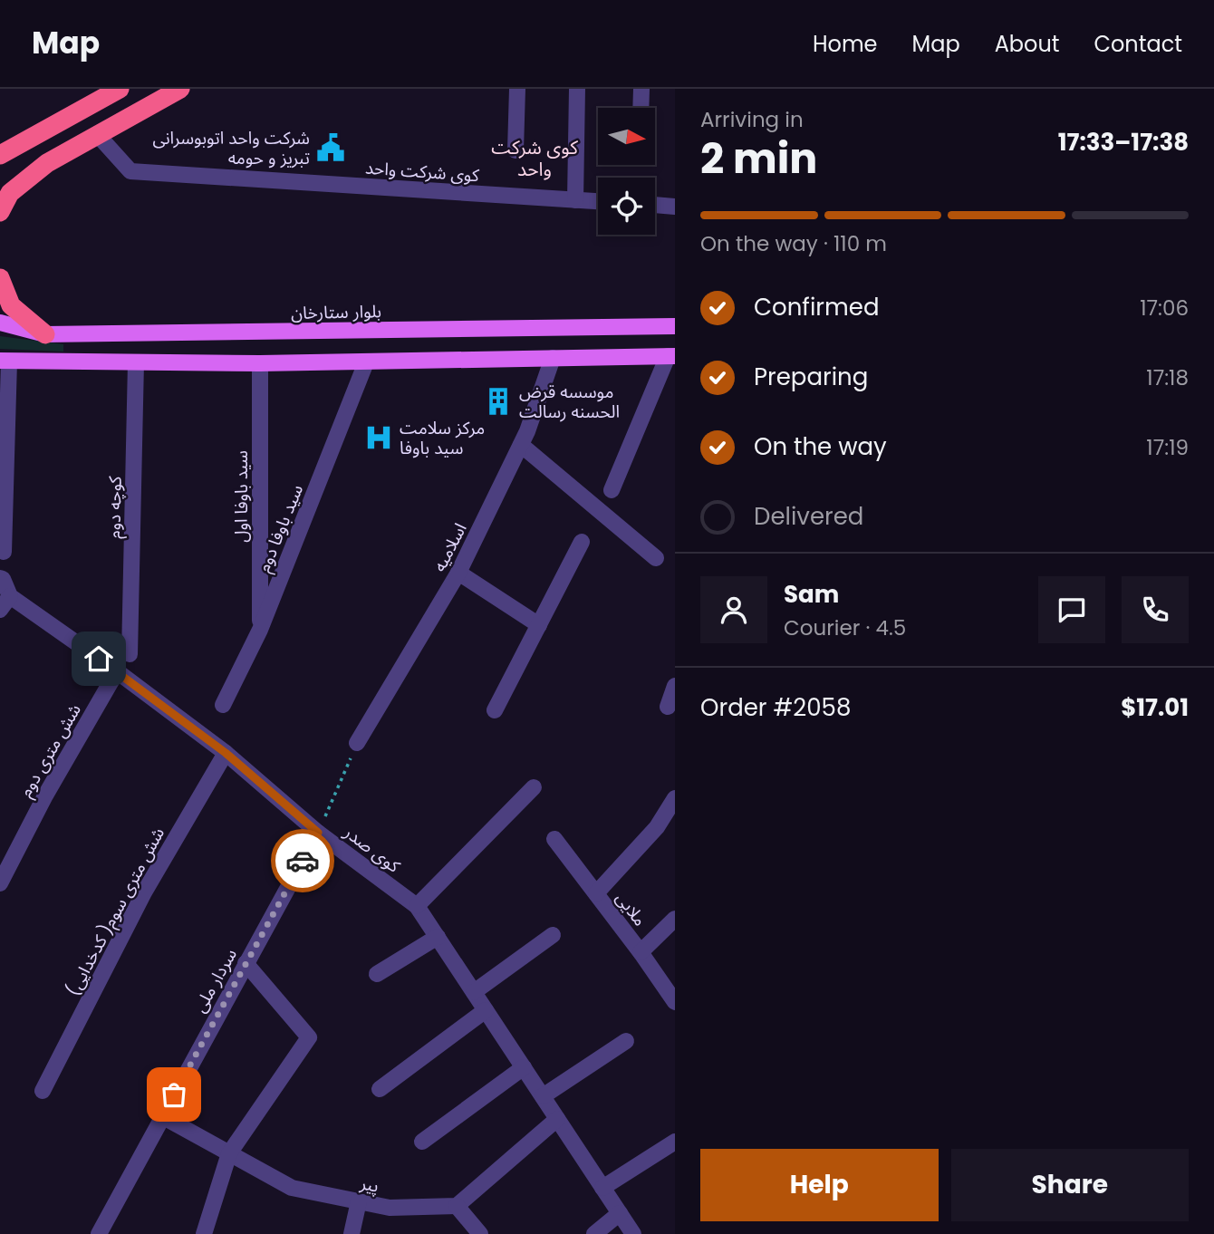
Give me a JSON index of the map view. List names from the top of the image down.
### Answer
{
  "streets": {
    "main road": ["بلوار ستارخان"],
    "street": [
      "کوی شرکت واحد",
      "سید باوفا اول",
      "کوچه دوم",
      "سید باوفا دوم",
      "اسلامیه",
      "شش متری دوم",
      "کوی صدر",
      "ملایی",
      "(کدخدایی )شش متری سوم",
      "سردار ملی",
      "پیر"
    ]
  },
  "crossings": [
    ["سید باوفا اول", "سید باوفا دوم"],
    ["شش متری دوم", "کوی صدر"],
    ["کوی صدر", "(کدخدایی )شش متری سوم"],
    ["کوی صدر", "سردار ملی"],
    ["سردار ملی", "پیر"]
  ],
  "districts": ["کوی شرکت واحد"],
  "places": {
    "public building": ["شرکت واحد اتوبوسرانی تبریز و حومه"],
    "building": ["موسسه قرض الحسنه رسالت"],
    "hospital": ["مرکز سلامت سید باوفا"]
  },
  "north": "right",
  "page": {
    "header": "Map",
    "nav": [
      "Home",
      "Map",
      "About",
      "Contact"
    ],
    "heading": ["2 min", "Arriving in", "17:33–17:38"],
    "panel": [
      "Sam",
      "Courier · 4.5",
      "Order #2058",
      "$17.01"
    ],
    "bar": "On the way · 110 m",
    "list": [
      ["Confirmed", "17:06"],
      ["Preparing", "17:18"],
      ["On the way", "17:19"],
      "Delivered"
    ],
    "buttons": ["Help", "Share"]
  }
}
